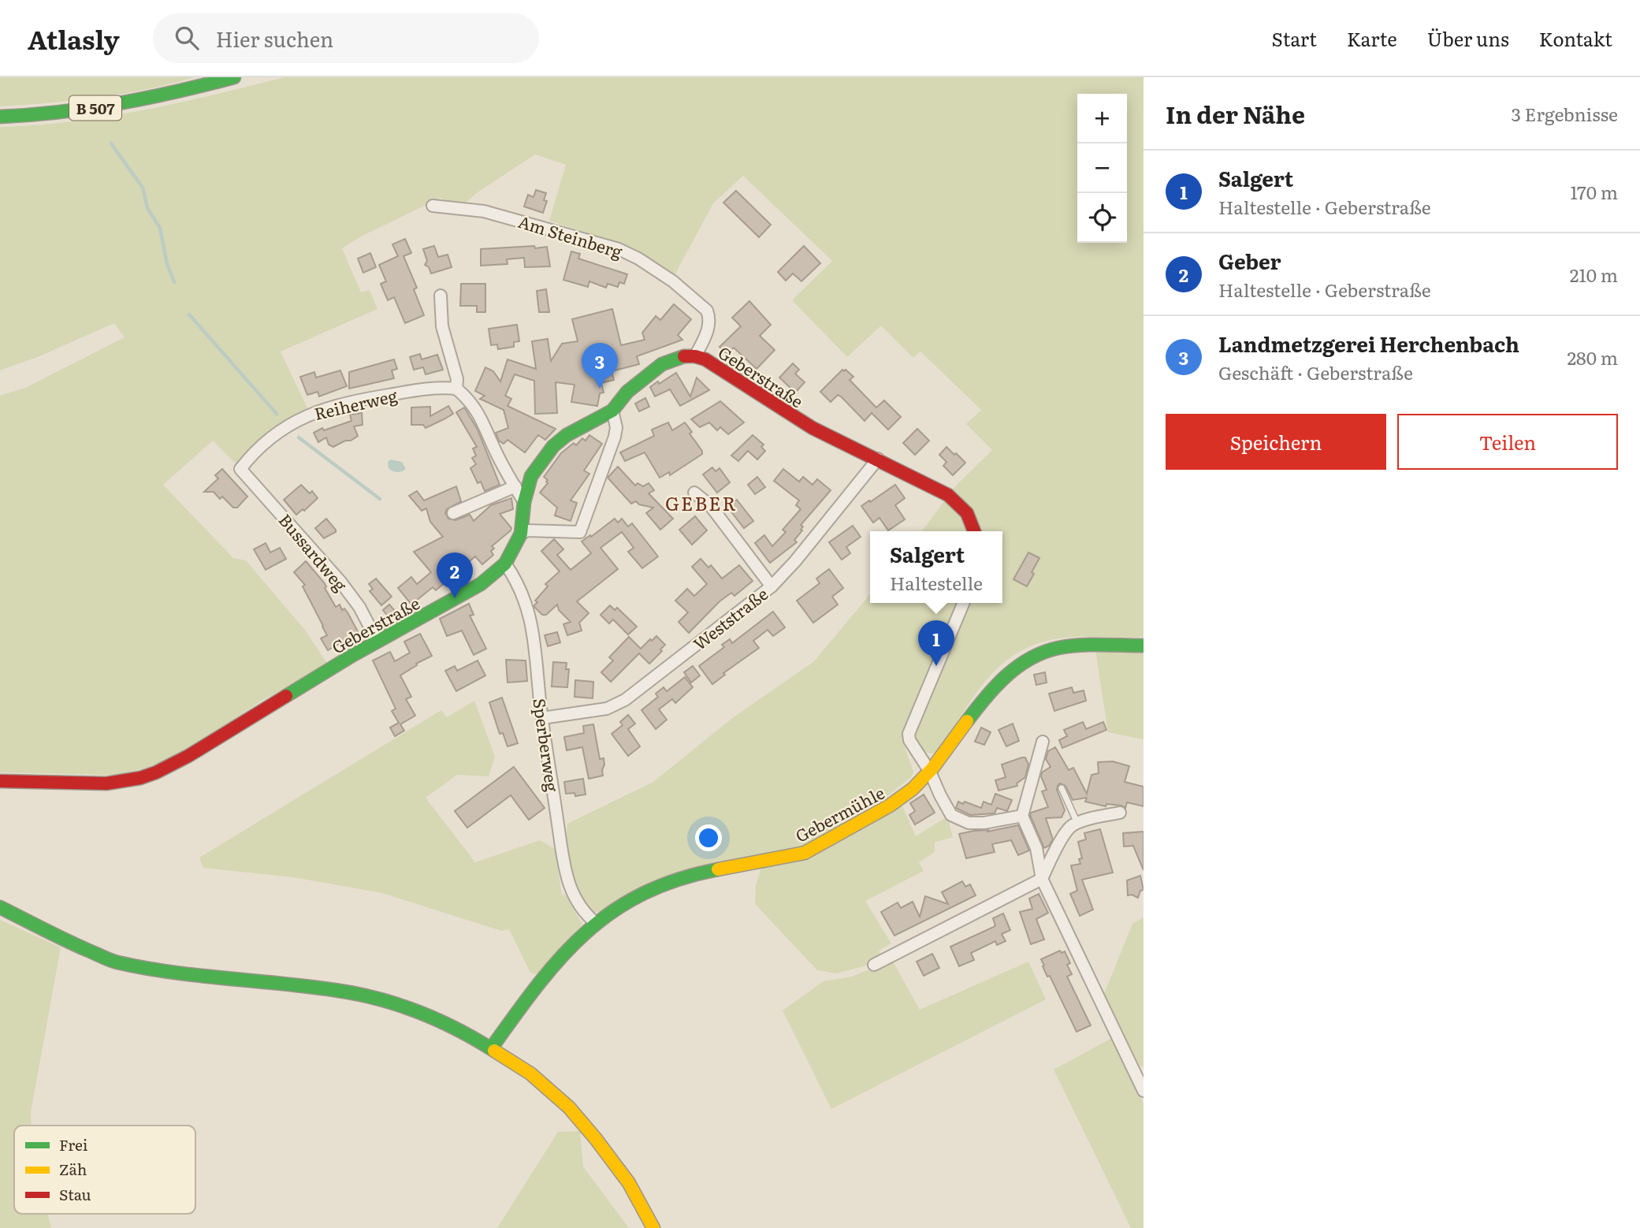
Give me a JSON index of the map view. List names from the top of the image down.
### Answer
{
  "streets": {
    "street": [
      "B 507",
      "Am Steinberg",
      "Geberstraße",
      "Reiherweg",
      "Bussardweg",
      "Weststraße",
      "Sperberweg",
      "Gebermühle"
    ]
  },
  "crossings": [
    ["Am Steinberg", "Geberstraße"],
    ["Geberstraße", "Bussardweg"],
    ["Geberstraße", "Weststraße"],
    ["Geberstraße", "Sperberweg"],
    ["Reiherweg", "Bussardweg"],
    ["Weststraße", "Sperberweg"],
    ["Sperberweg", "Gebermühle"]
  ],
  "districts": ["GEBER"],
  "legend": ["Frei", "Zäh", "Stau"],
  "page": {
    "header": "Atlasly",
    "search": "Hier suchen",
    "nav": [
      "Start",
      "Karte",
      "Über uns",
      "Kontakt"
    ],
    "heading": ["In der Nähe", "3 Ergebnisse"],
    "map_buttons": ["+", "−"],
    "list": [
      {
        "mark": "1",
        "name": "Salgert",
        "note": "Haltestelle · Geberstraße",
        "value": "170 m"
      },
      {
        "mark": "2",
        "name": "Geber",
        "note": "Haltestelle · Geberstraße",
        "value": "210 m"
      },
      {
        "mark": "3",
        "name": "Landmetzgerei Herchenbach",
        "note": "Geschäft · Geberstraße",
        "value": "280 m"
      }
    ],
    "pins": ["3", "2", "1"],
    "buttons": ["Speichern", "Teilen"],
    "popup": ["Salgert", "Haltestelle"]
  }
}
